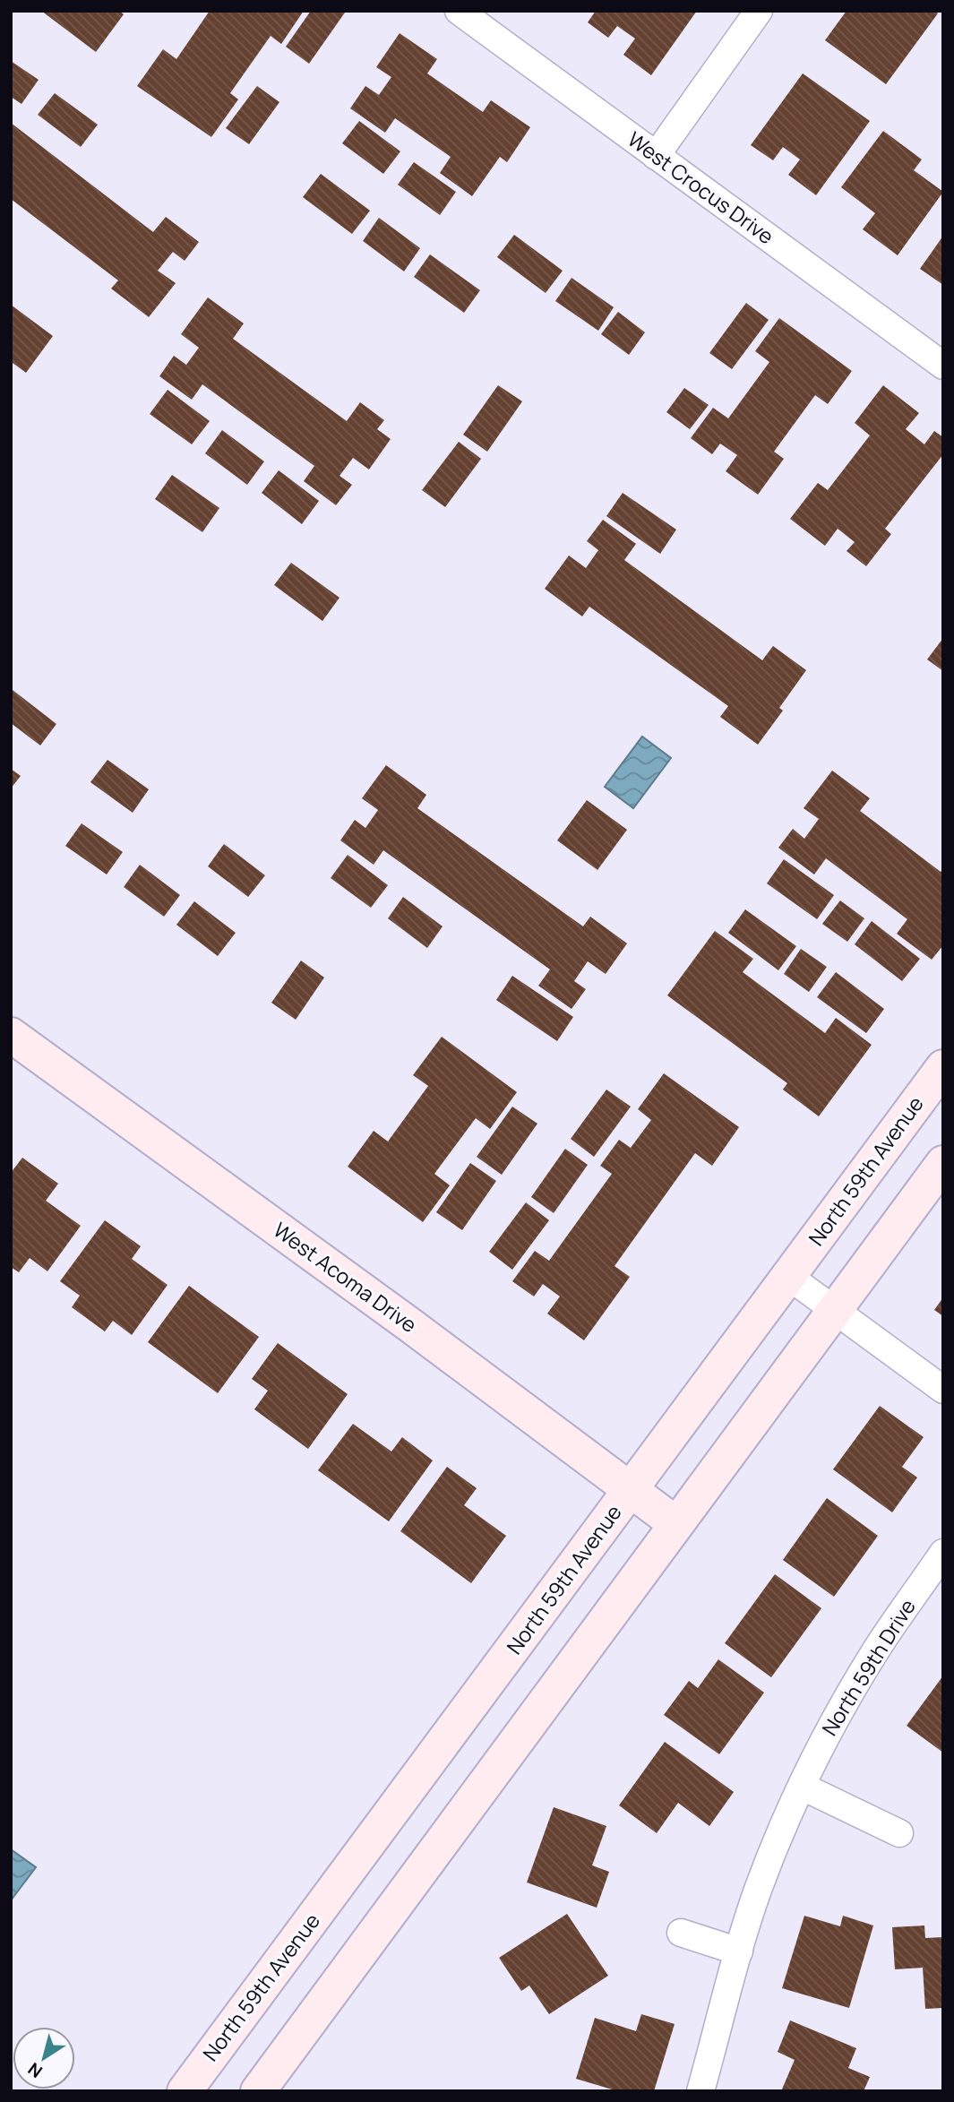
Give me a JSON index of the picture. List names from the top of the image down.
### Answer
{
  "streets": {
    "main road": ["North 59th Avenue", "West Acoma Drive"],
    "street": ["West Crocus Drive", "North 59th Drive"]
  },
  "crossings": [
    ["North 59th Avenue", "West Acoma Drive"]
  ],
  "north": "bottom left"
}
